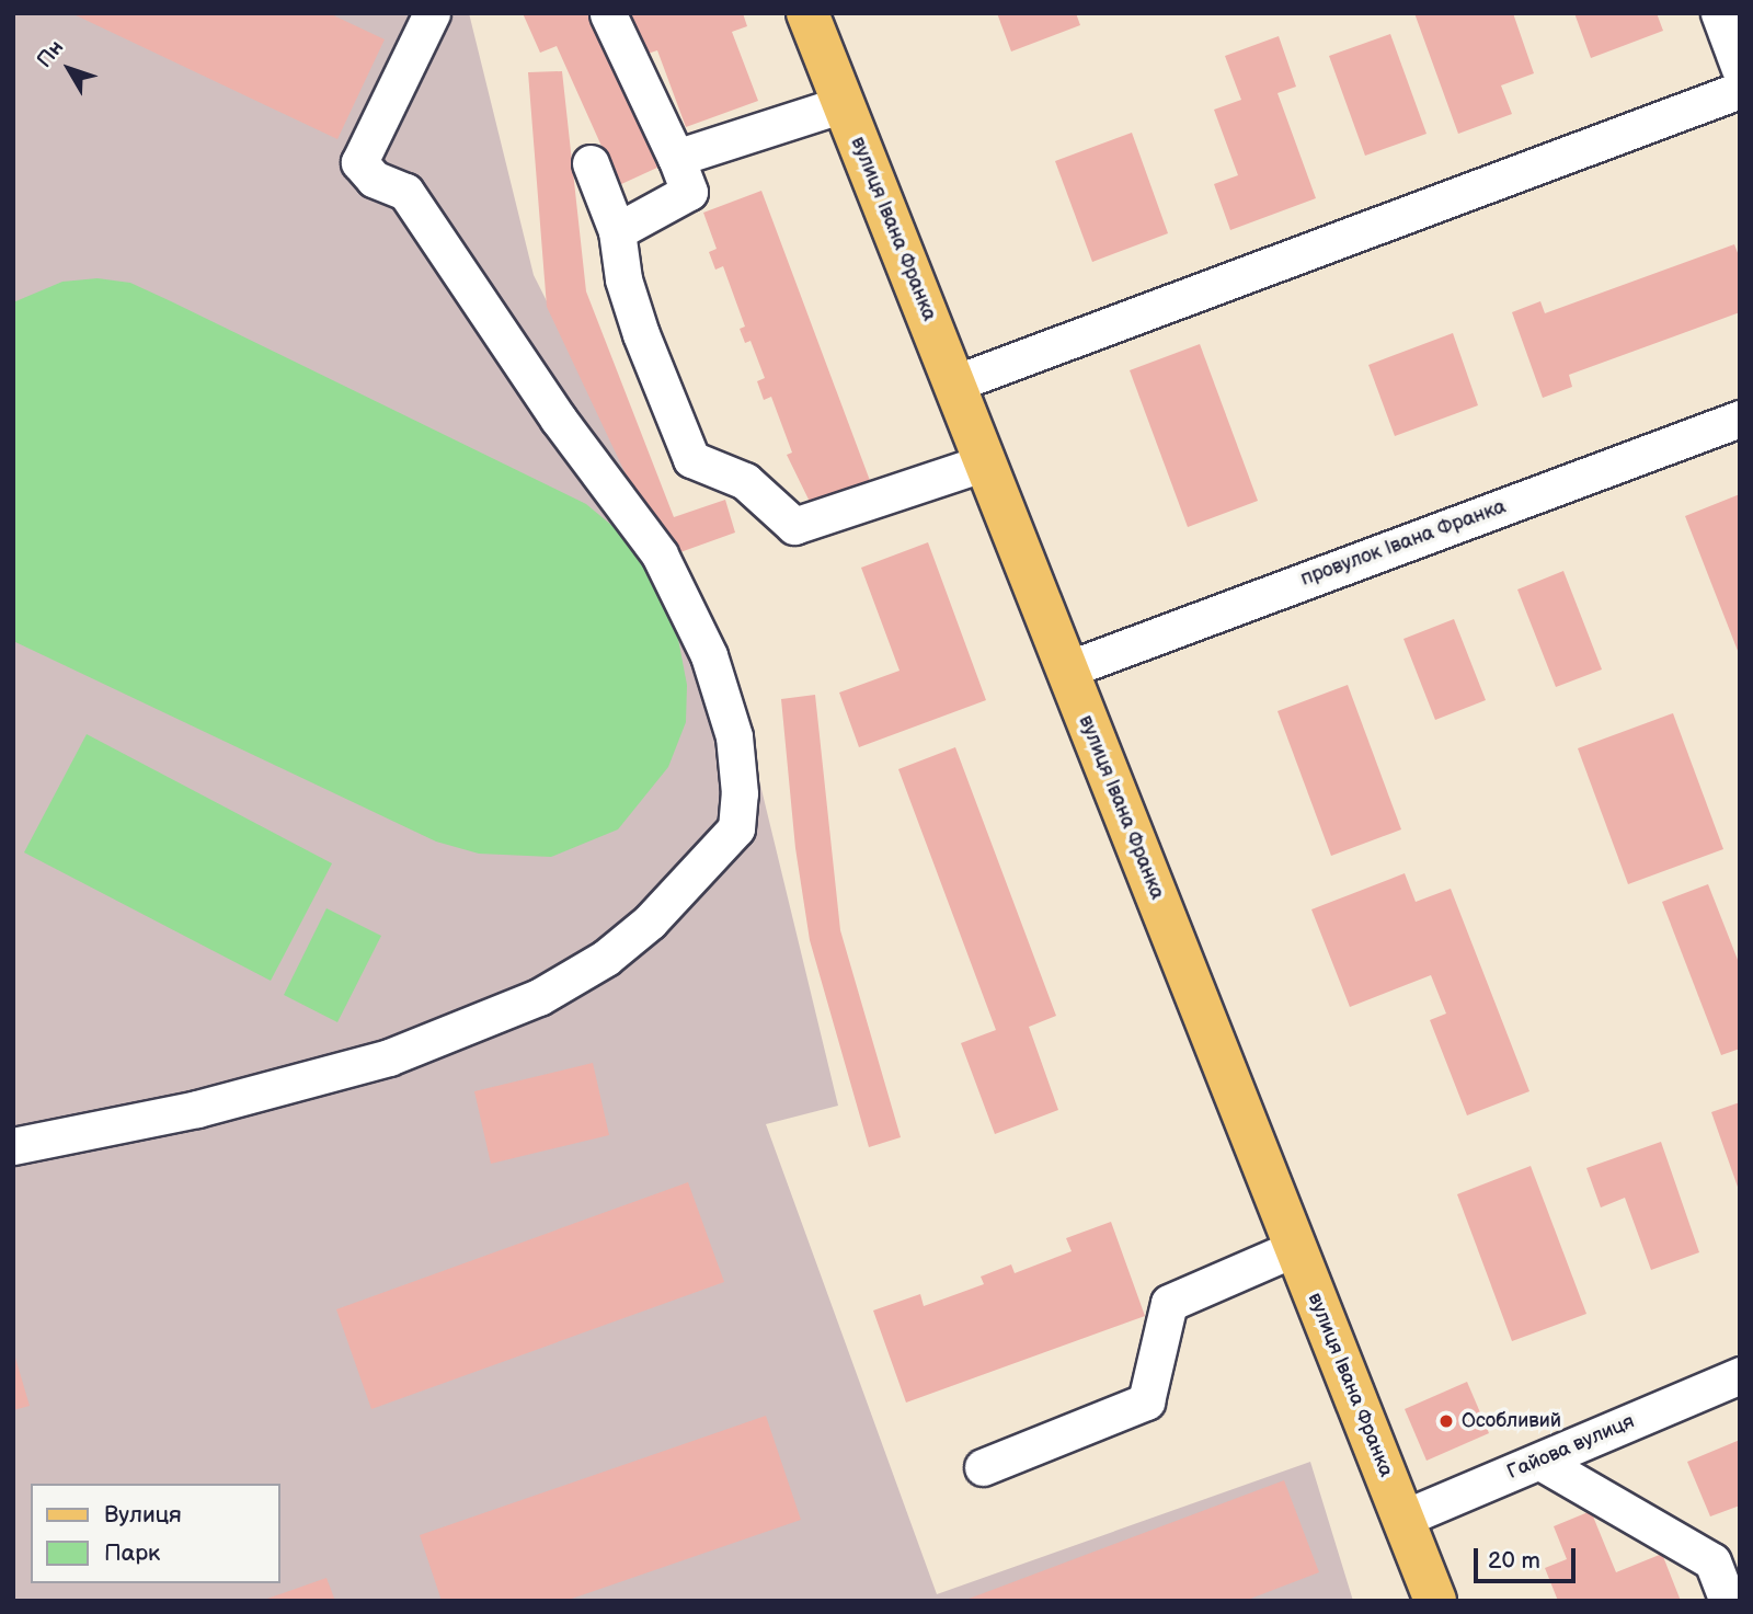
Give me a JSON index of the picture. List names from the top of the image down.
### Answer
{
  "streets": {
    "main road": ["вулиця Івана Франка"],
    "street": ["провулок Івана Франка", "Гайова вулиця"]
  },
  "crossings": [
    ["вулиця Івана Франка", "провулок Івана Франка"],
    ["вулиця Івана Франка", "Гайова вулиця"]
  ],
  "places": ["Особливий"],
  "legend": ["Вулиця", "Парк"],
  "scale_bar": "20 m",
  "north": "top left"
}
